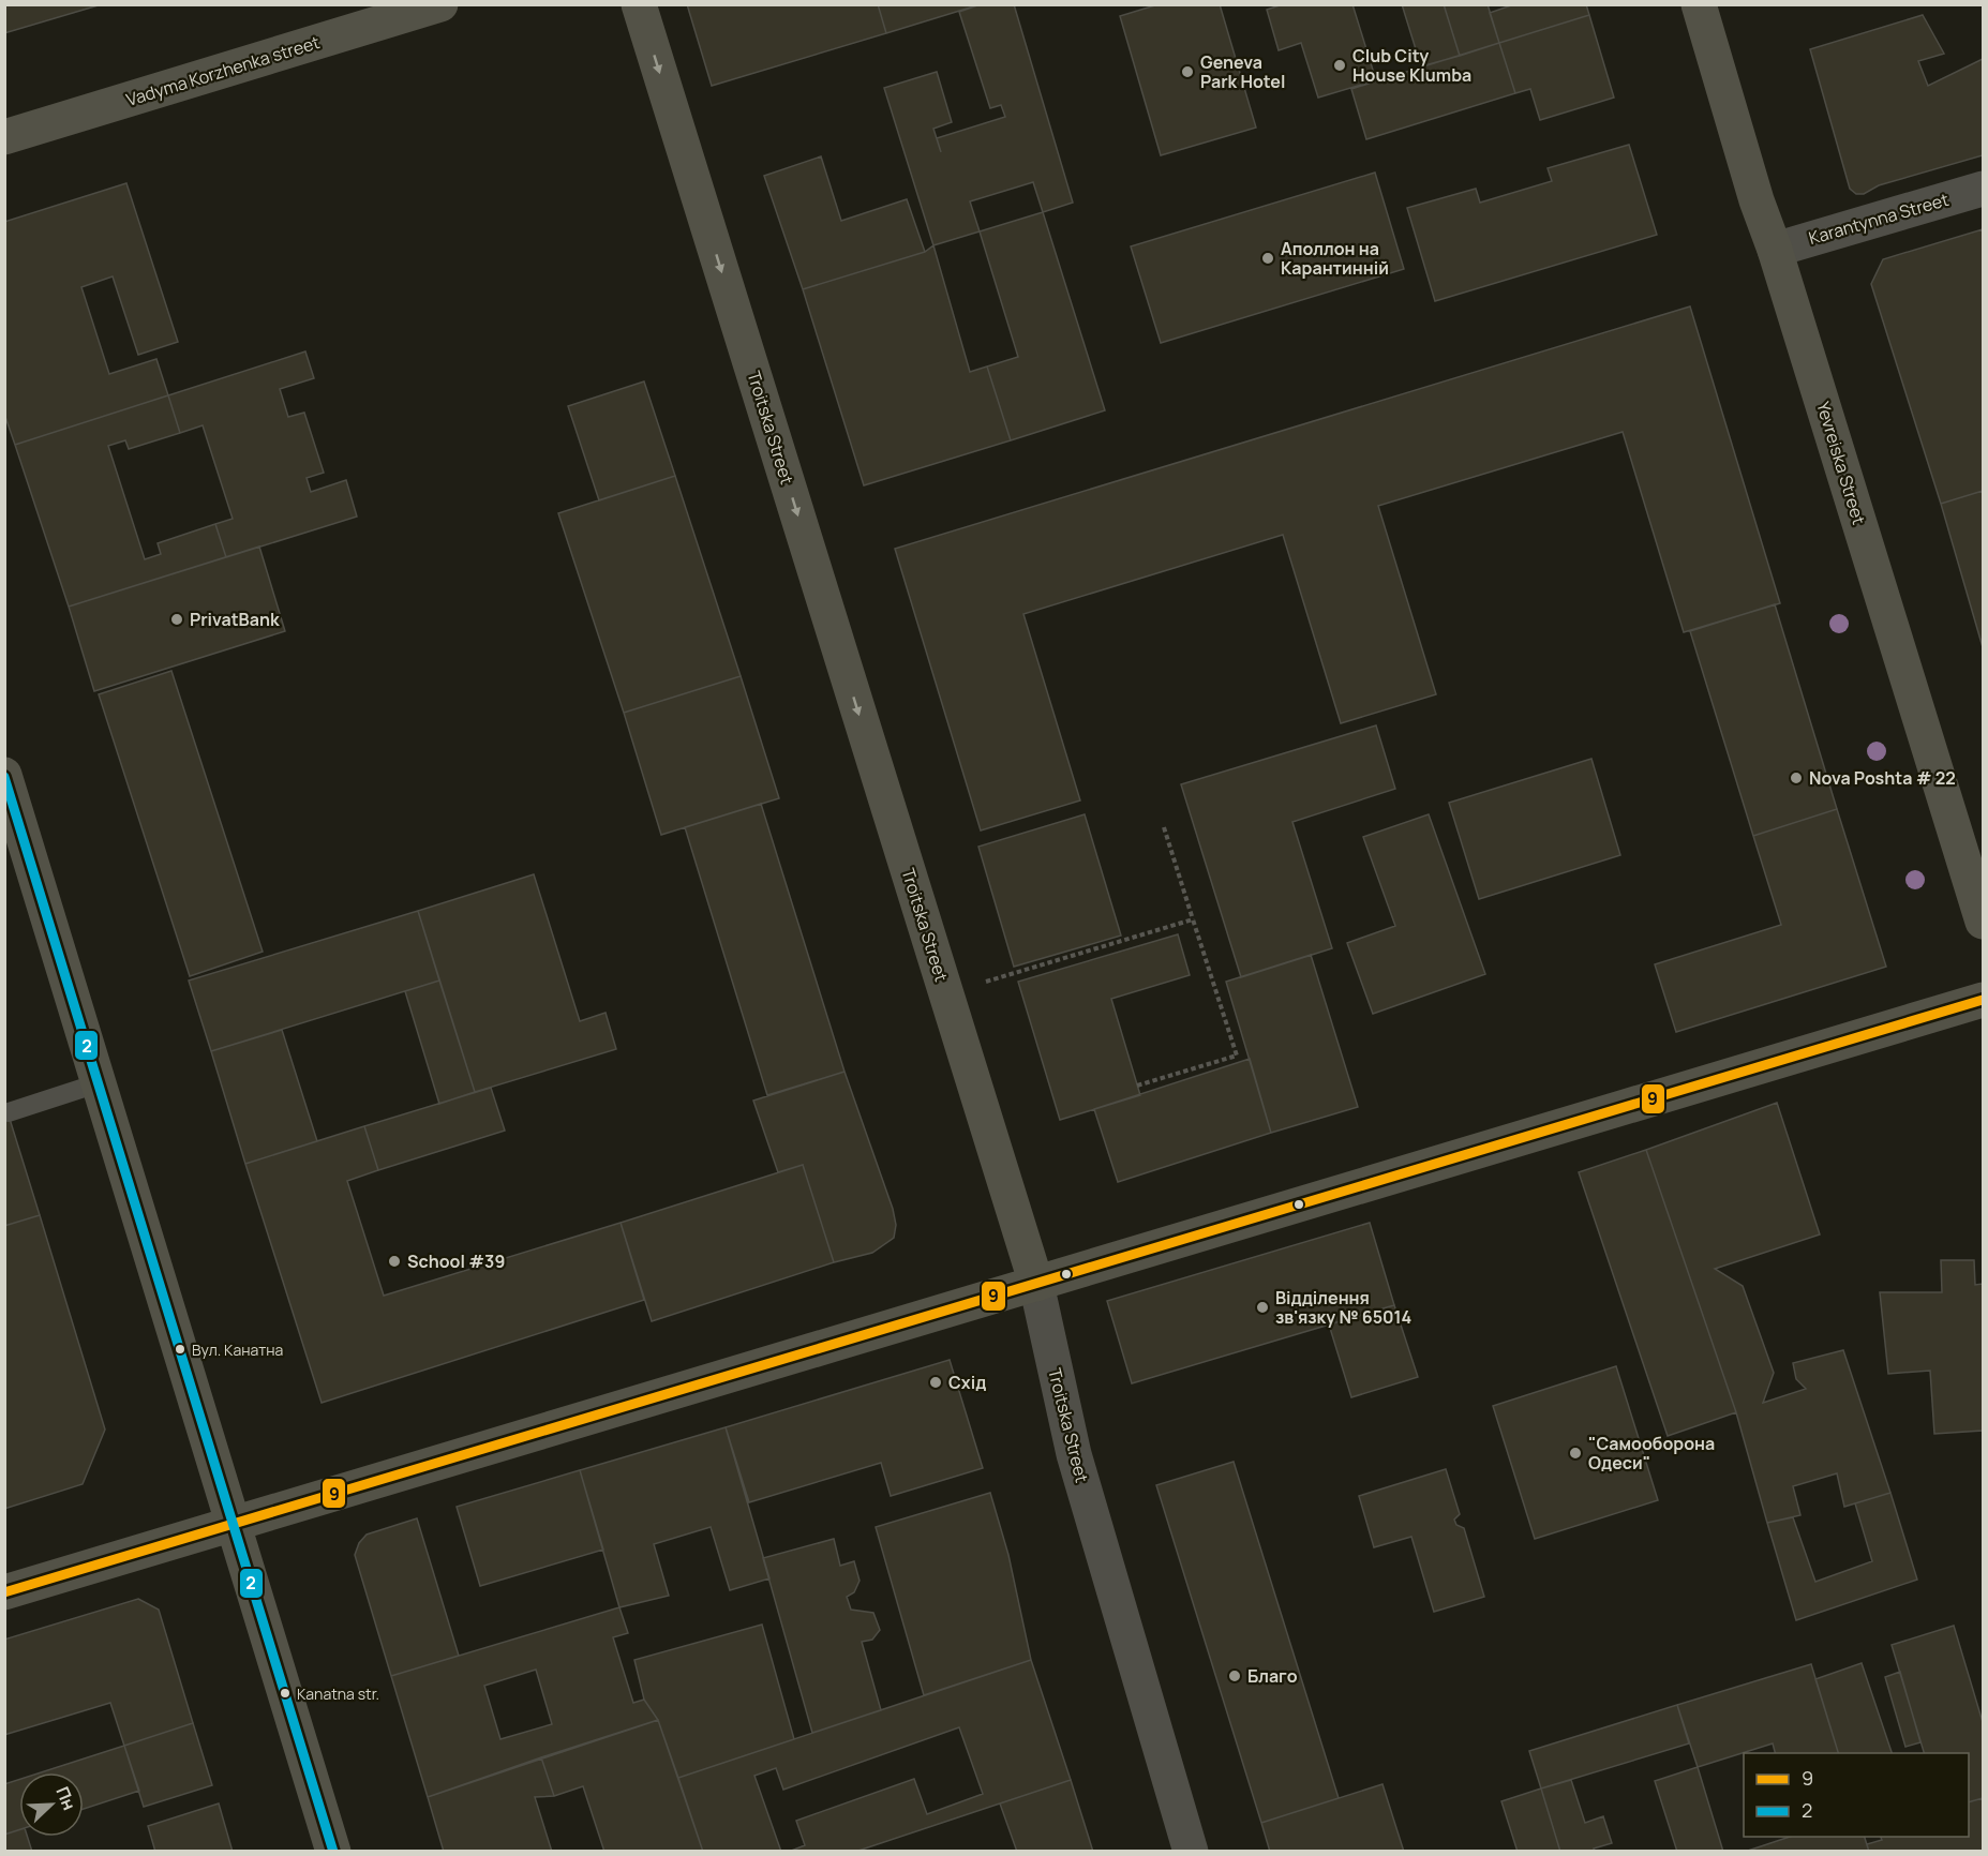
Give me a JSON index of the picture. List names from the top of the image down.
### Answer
{
  "streets": {
    "street": [
      "Vadyma Korzhenka street",
      "Karantynna Street",
      "Troitska Street",
      "Yevreiska Street"
    ]
  },
  "crossings": [
    ["Karantynna Street", "Yevreiska Street"]
  ],
  "one_way": ["Troitska Street"],
  "places": [
    "Club City House Klumba",
    "Geneva Park Hotel",
    "Аполлон на Карантинній",
    "PrivatBank",
    "Nova Poshta # 22",
    "School #39",
    "Відділення зв'язку № 65014",
    "Вул. Канатна",
    "Схiд",
    "\"Самооборона Одеси\"",
    "Благо",
    "Kanatna str."
  ],
  "lines": ["transit line 2", "transit line 9"],
  "legend": ["9", "2"],
  "north": "top right"
}
